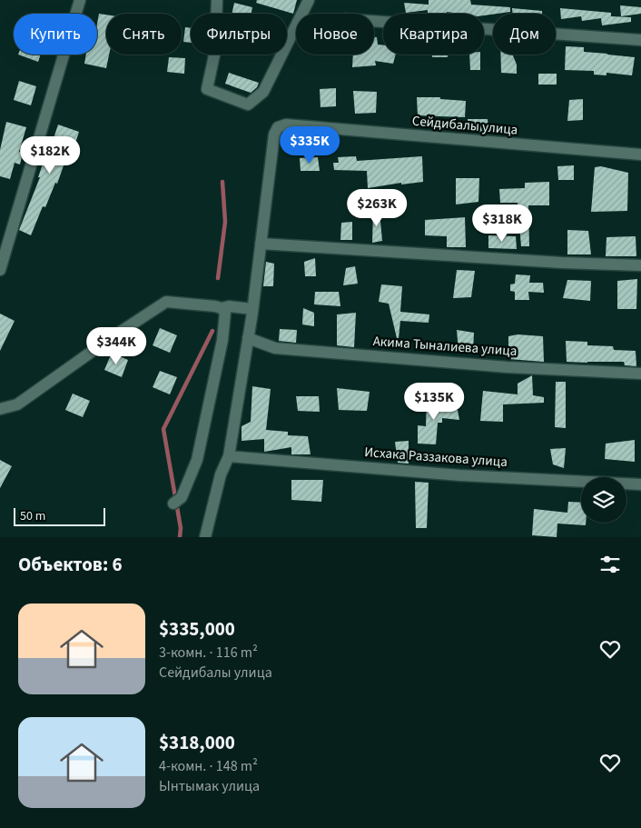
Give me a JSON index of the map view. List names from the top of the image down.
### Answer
{
  "streets": {
    "street": ["Сейдибалы улица", "Акима Тыналиева улица", "Исхака Раззакова улица"]
  },
  "scale_bar": "50 m",
  "page": {
    "chip": [
      "Купить",
      "Снять",
      "Фильтры",
      "Новое",
      "Квартира",
      "Дом"
    ],
    "price": [
      "$335K",
      "$182K",
      "$263K",
      "$318K",
      "$344K",
      "$135K"
    ],
    "scale": "50 m",
    "heading": "Объектов: 6",
    "list": [
      {
        "name": "$335,000",
        "note": "3-комн. · 116 m² · Сейдибалы улица"
      },
      {
        "name": "$318,000",
        "note": "4-комн. · 148 m² · Ынтымак улица"
      }
    ]
  }
}
